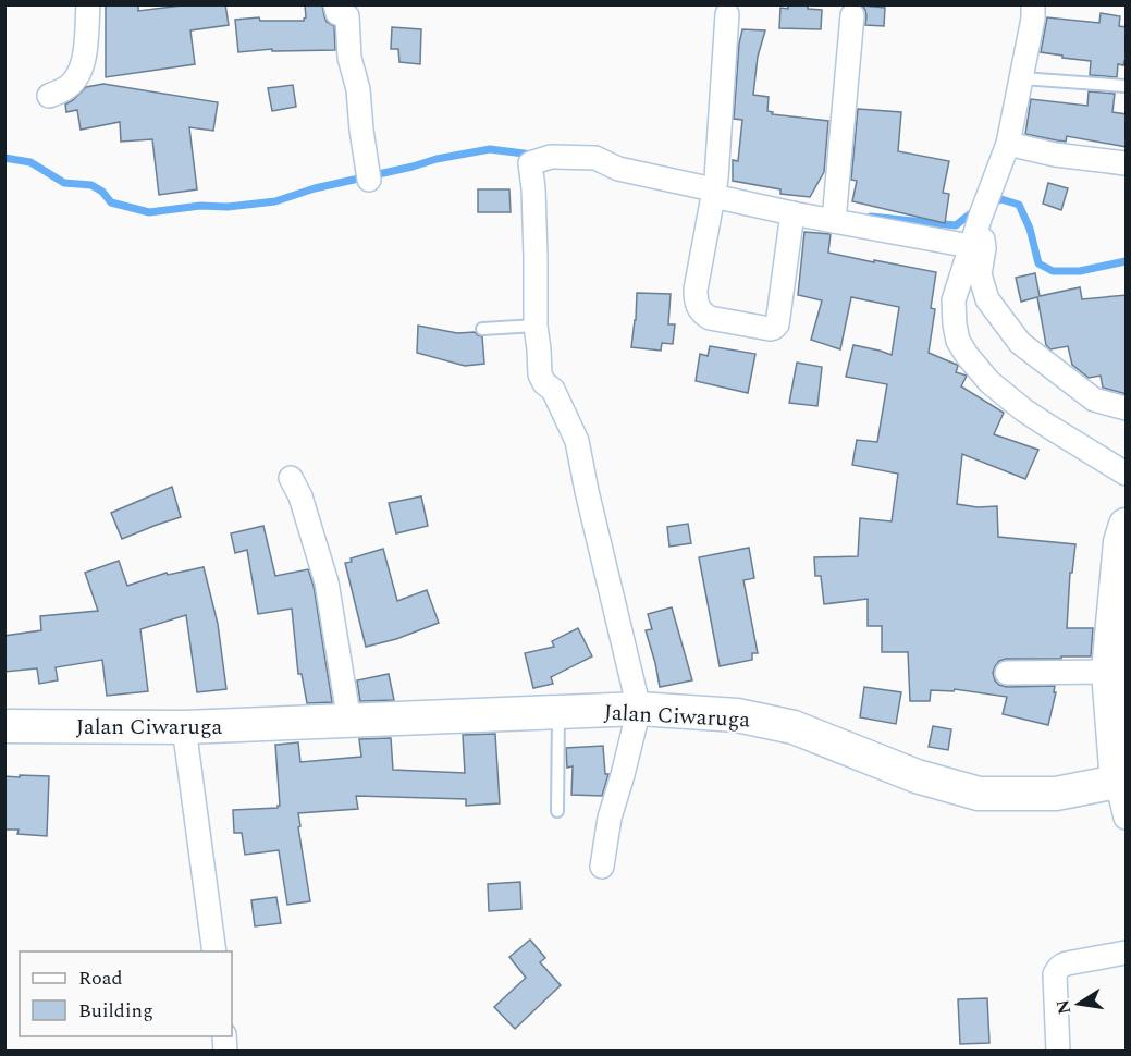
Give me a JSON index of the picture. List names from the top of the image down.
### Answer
{
  "streets": {
    "street": ["Jalan Ciwaruga"]
  },
  "legend": ["Road", "Building"],
  "north": "left"
}
